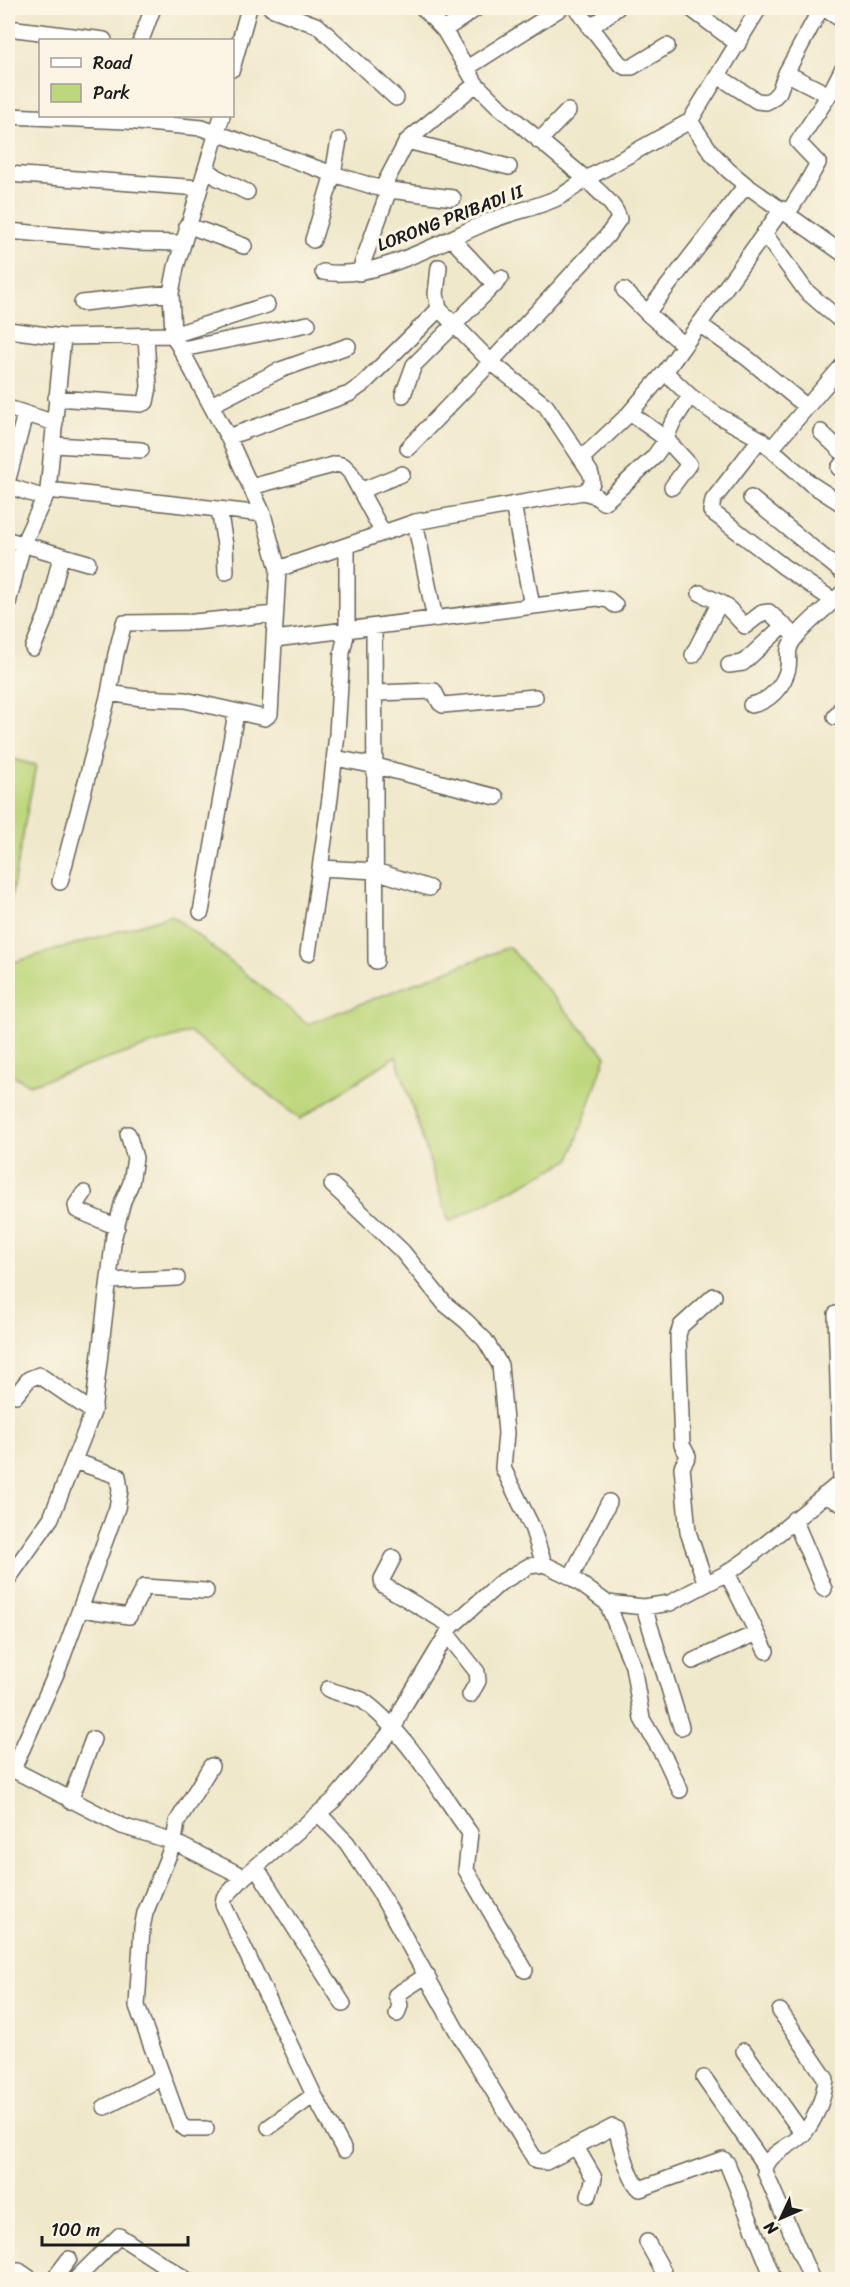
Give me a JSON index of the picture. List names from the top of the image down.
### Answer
{
  "streets": {
    "street": ["LORONG PRIBADI II"]
  },
  "legend": ["Road", "Park"],
  "scale_bar": "100 m",
  "north": "bottom left"
}
